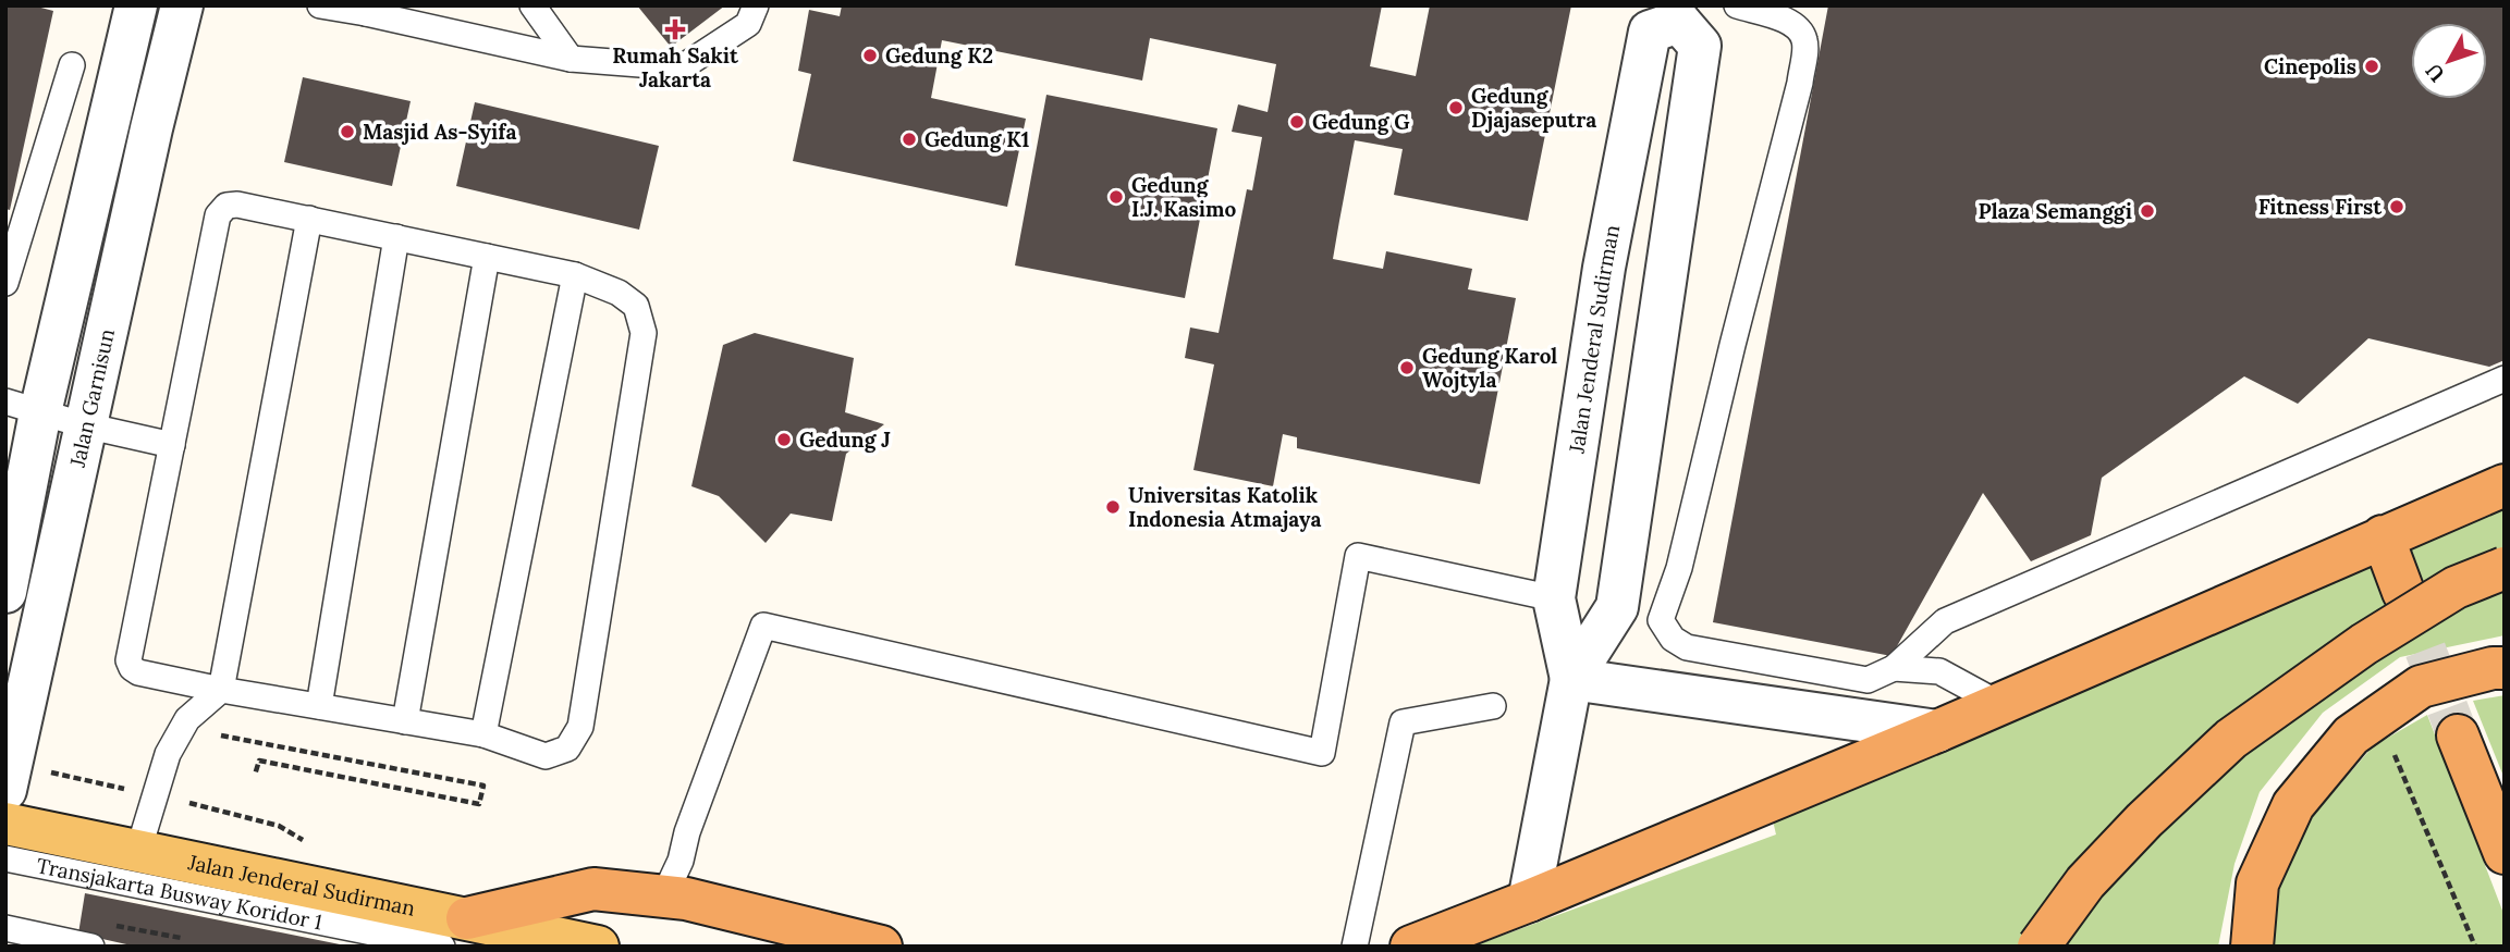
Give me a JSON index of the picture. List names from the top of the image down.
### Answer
{
  "streets": {
    "main road": ["Jalan Jenderal Sudirman"],
    "street": ["Jalan Garnisun"],
    "lane": ["Transjakarta Busway Koridor 1"]
  },
  "crossings": [
    ["Jalan Jenderal Sudirman", "Transjakarta Busway Koridor 1"]
  ],
  "places": {
    "health": ["Rumah Sakit Jakarta"],
    "other": [
      "Gedung K2",
      "Cinepolis",
      "Gedung Djajaseputra",
      "Gedung G",
      "Masjid As-Syifa",
      "Gedung K1",
      "Gedung I.J. Kasimo",
      "Fitness First",
      "Plaza Semanggi",
      "Gedung Karol Wojtyla",
      "Gedung J",
      "Universitas Katolik Indonesia Atmajaya"
    ]
  },
  "north": "bottom left"
}
